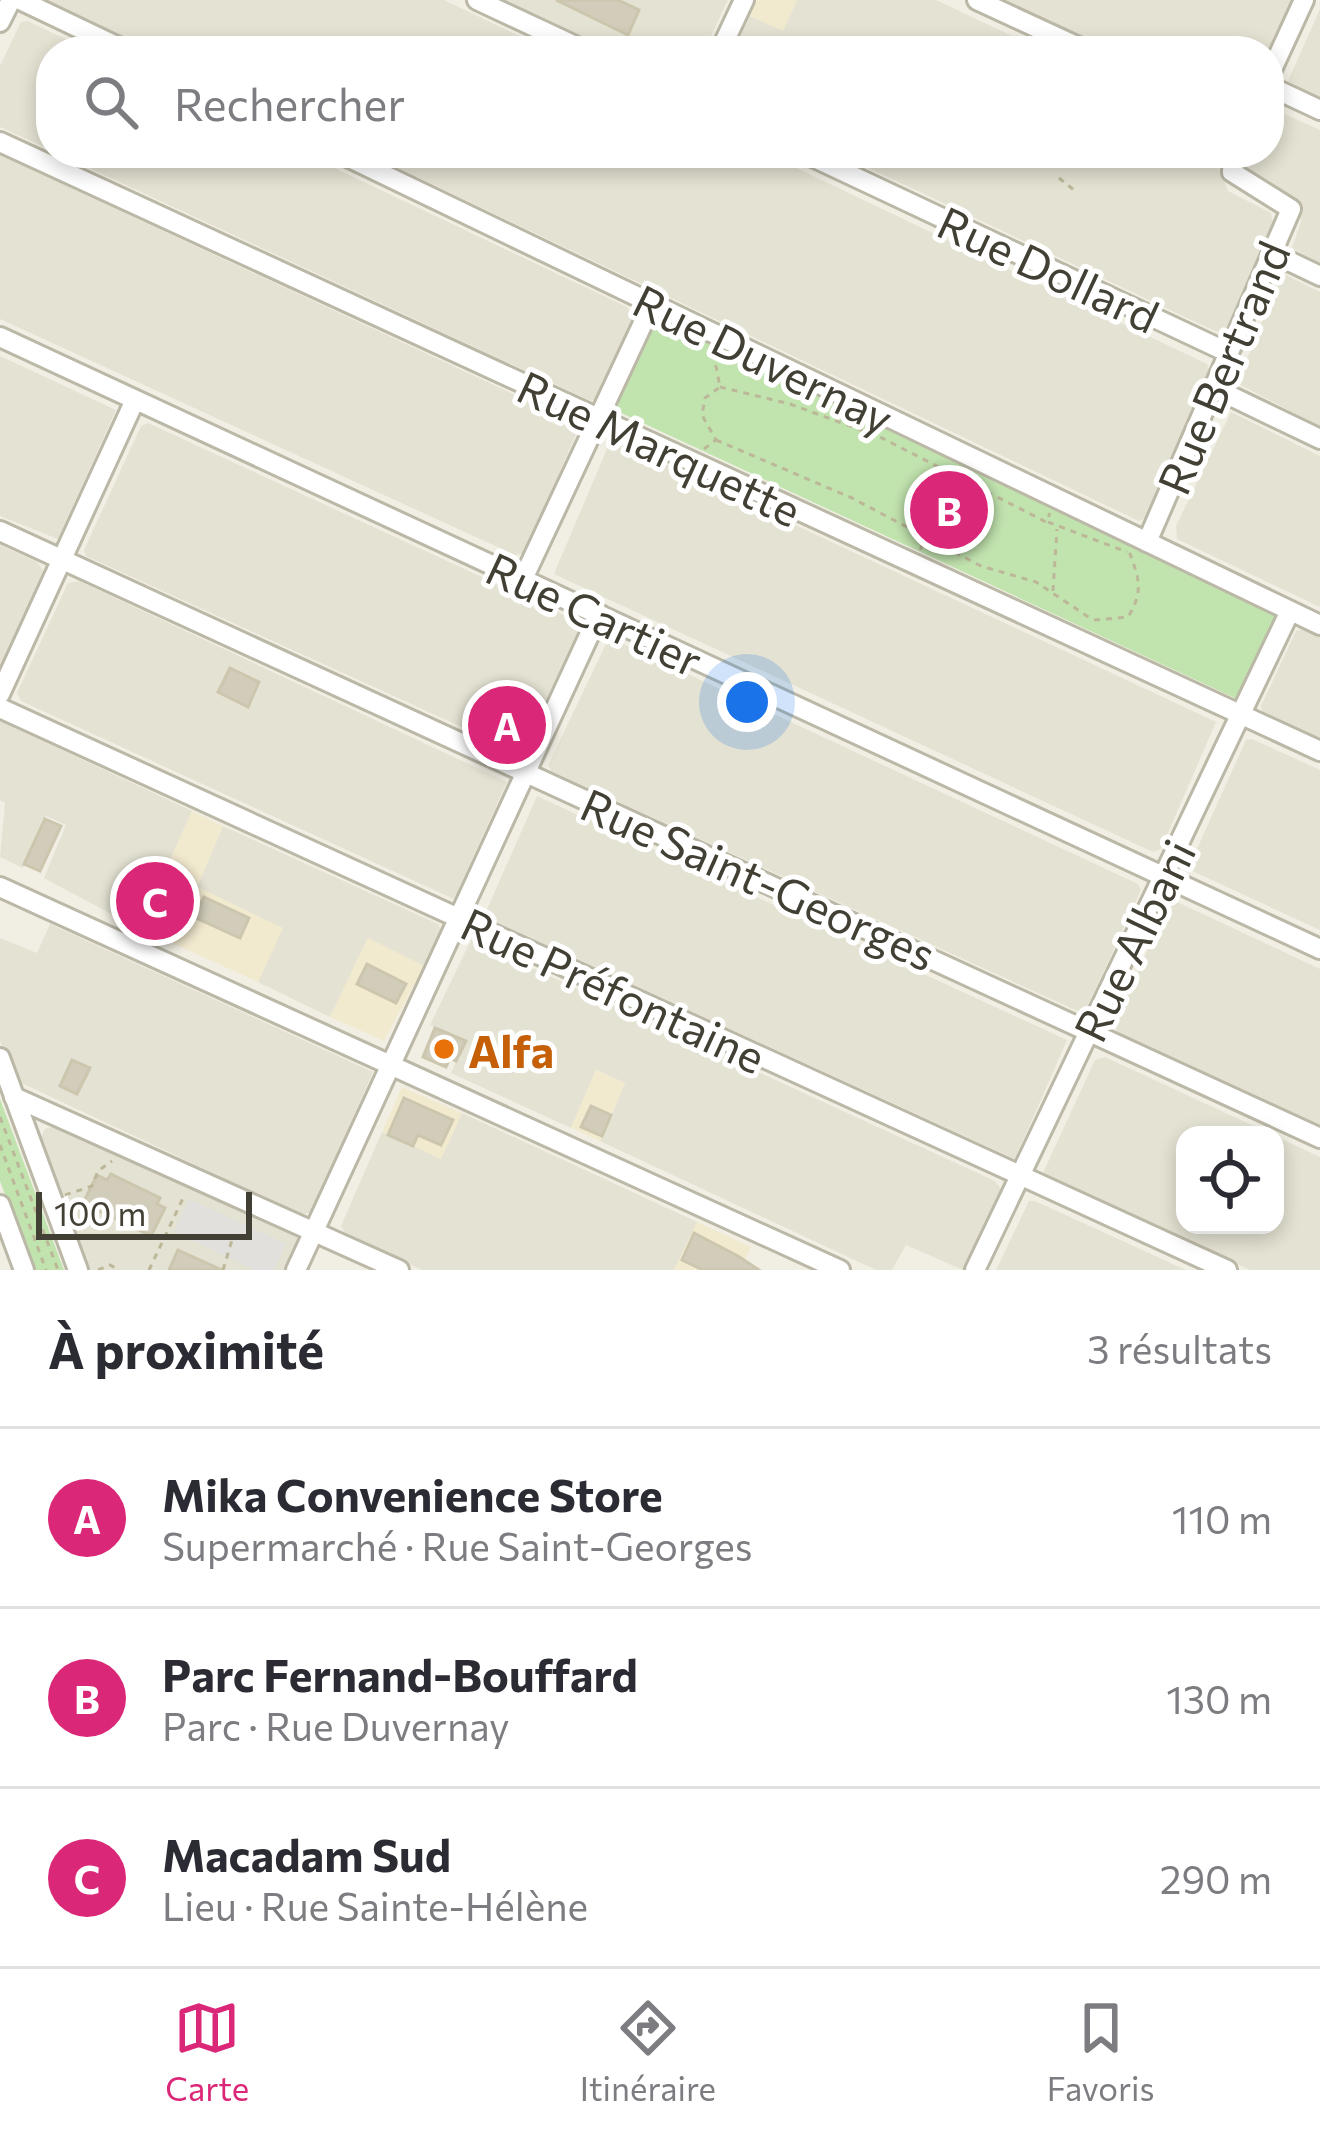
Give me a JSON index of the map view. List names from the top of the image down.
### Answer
{
  "streets": {
    "street": [
      "Rue Dollard",
      "Rue Duvernay",
      "Rue Bertrand",
      "Rue Marquette",
      "Rue Cartier",
      "Rue Saint-Georges",
      "Rue Albani",
      "Rue Préfontaine"
    ]
  },
  "crossings": [
    ["Rue Dollard", "Rue Bertrand"],
    ["Rue Duvernay", "Rue Bertrand"],
    ["Rue Duvernay", "Rue Albani"],
    ["Rue Marquette", "Rue Albani"],
    ["Rue Cartier", "Rue Albani"],
    ["Rue Saint-Georges", "Rue Albani"],
    ["Rue Albani", "Rue Préfontaine"]
  ],
  "places": ["Alfa"],
  "scale_bar": "100 m",
  "page": {
    "search": "Rechercher",
    "pins": ["B", "A", "C"],
    "scale": "100 m",
    "heading": ["À proximité", "3 résultats"],
    "list": [
      {
        "mark": "A",
        "name": "Mika Convenience Store",
        "note": "Supermarché · Rue Saint-Georges",
        "value": "110 m"
      },
      {
        "mark": "B",
        "name": "Parc Fernand-Bouffard",
        "note": "Parc · Rue Duvernay",
        "value": "130 m"
      },
      {
        "mark": "C",
        "name": "Macadam Sud",
        "note": "Lieu · Rue Sainte-Hélène",
        "value": "290 m"
      }
    ],
    "nav": ["Carte", "Itinéraire", "Favoris"]
  }
}
